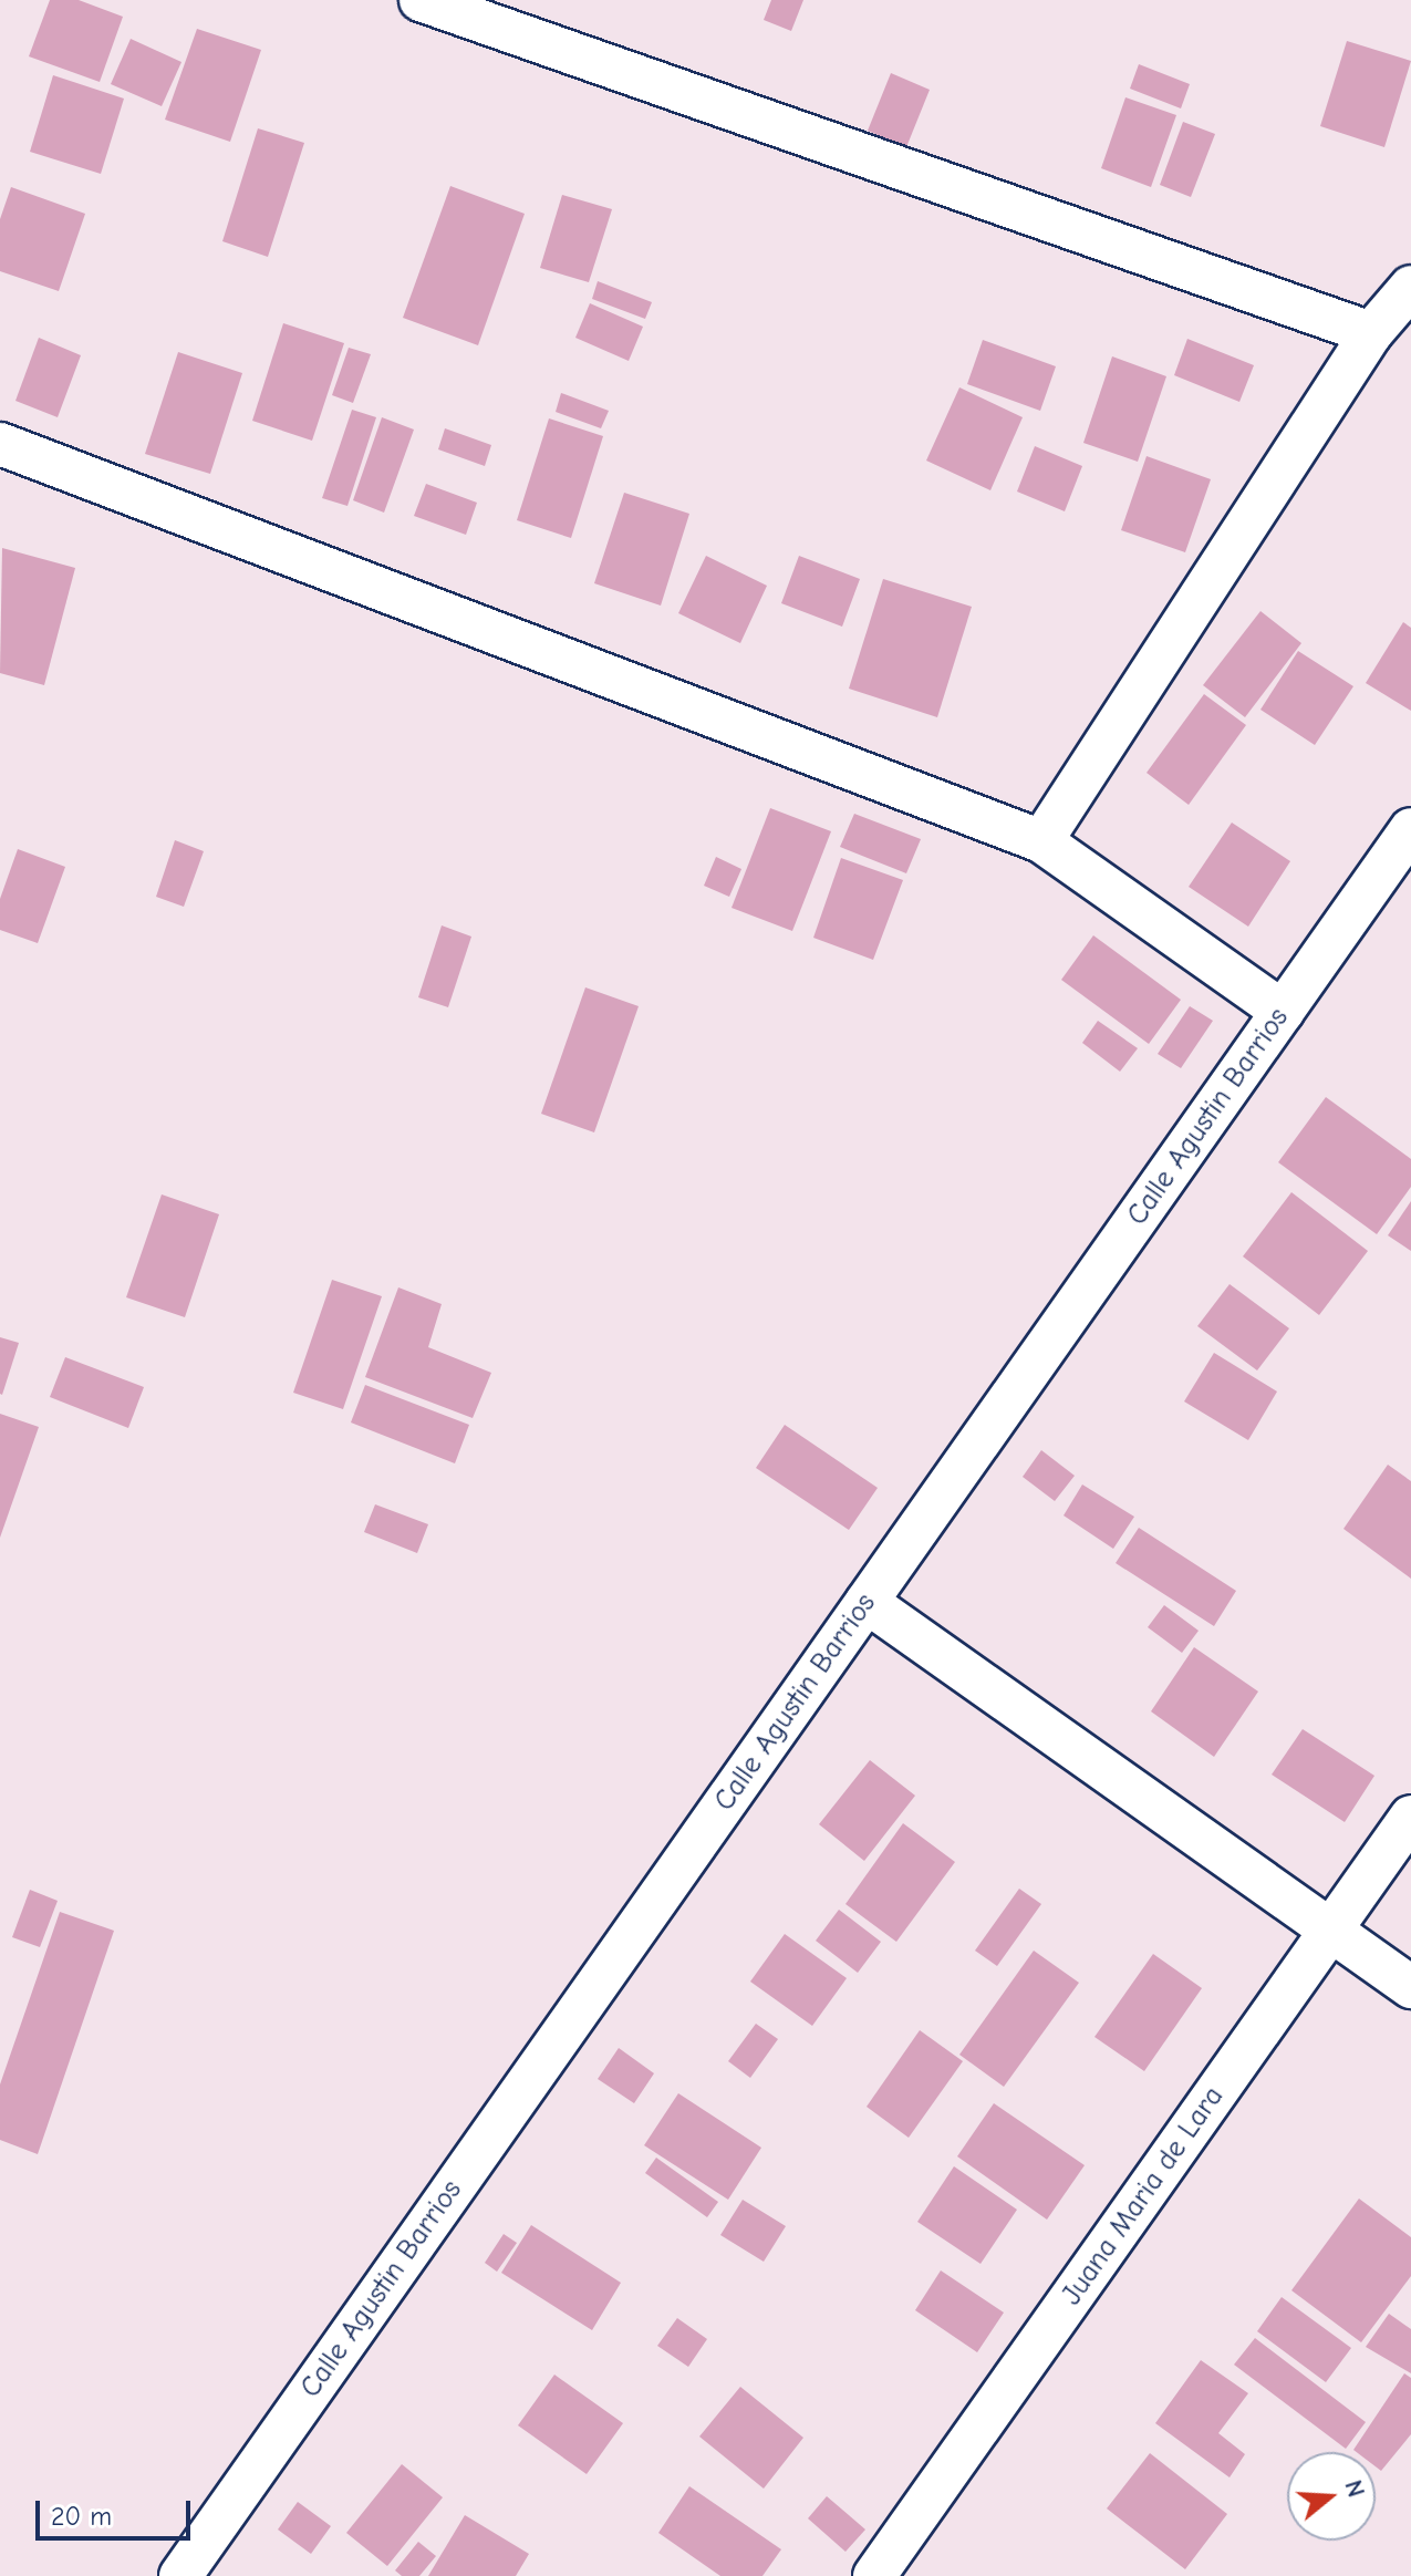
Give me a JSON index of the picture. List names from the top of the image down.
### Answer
{
  "streets": {
    "street": ["Calle Agustin Barrios", "Juana Maria de Lara"]
  },
  "scale_bar": "20 m",
  "north": "right"
}
